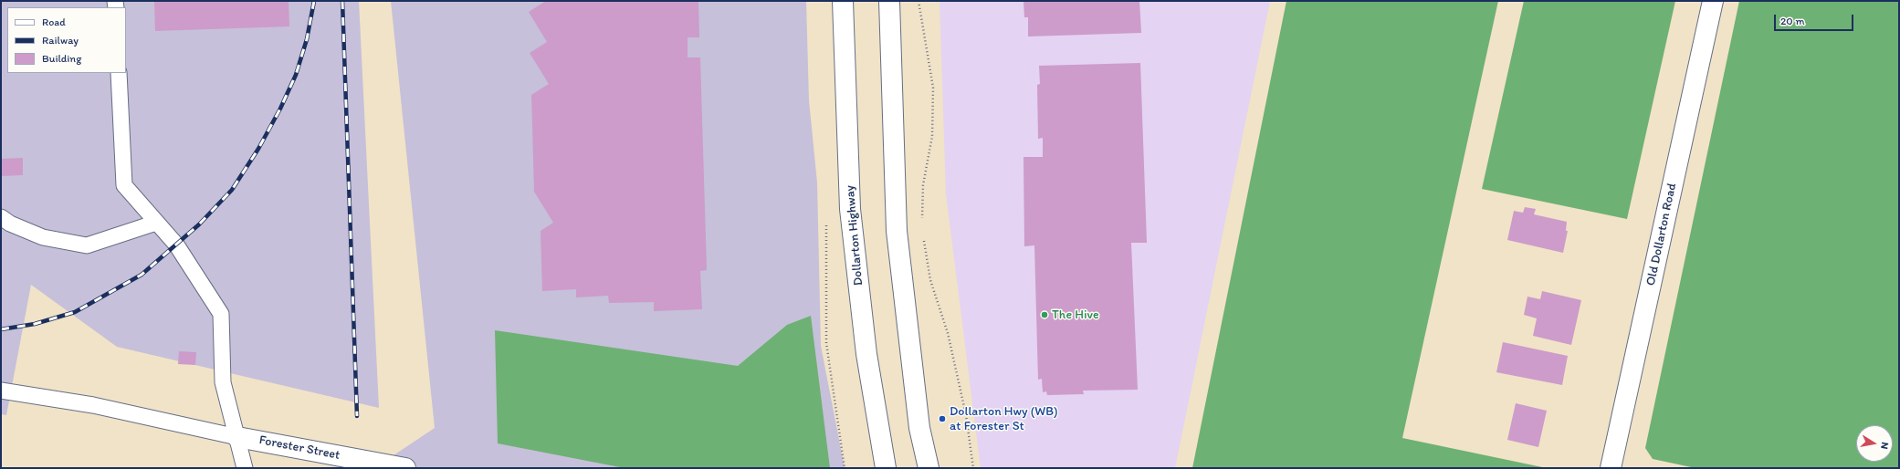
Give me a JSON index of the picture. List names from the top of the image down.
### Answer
{
  "streets": {
    "street": ["Old Dollarton Road", "Dollarton Highway", "Forester Street"]
  },
  "places": ["The Hive", "Dollarton Hwy (WB) at Forester St"],
  "legend": ["Road", "Railway", "Building"],
  "scale_bar": "20 m",
  "north": "right"
}
